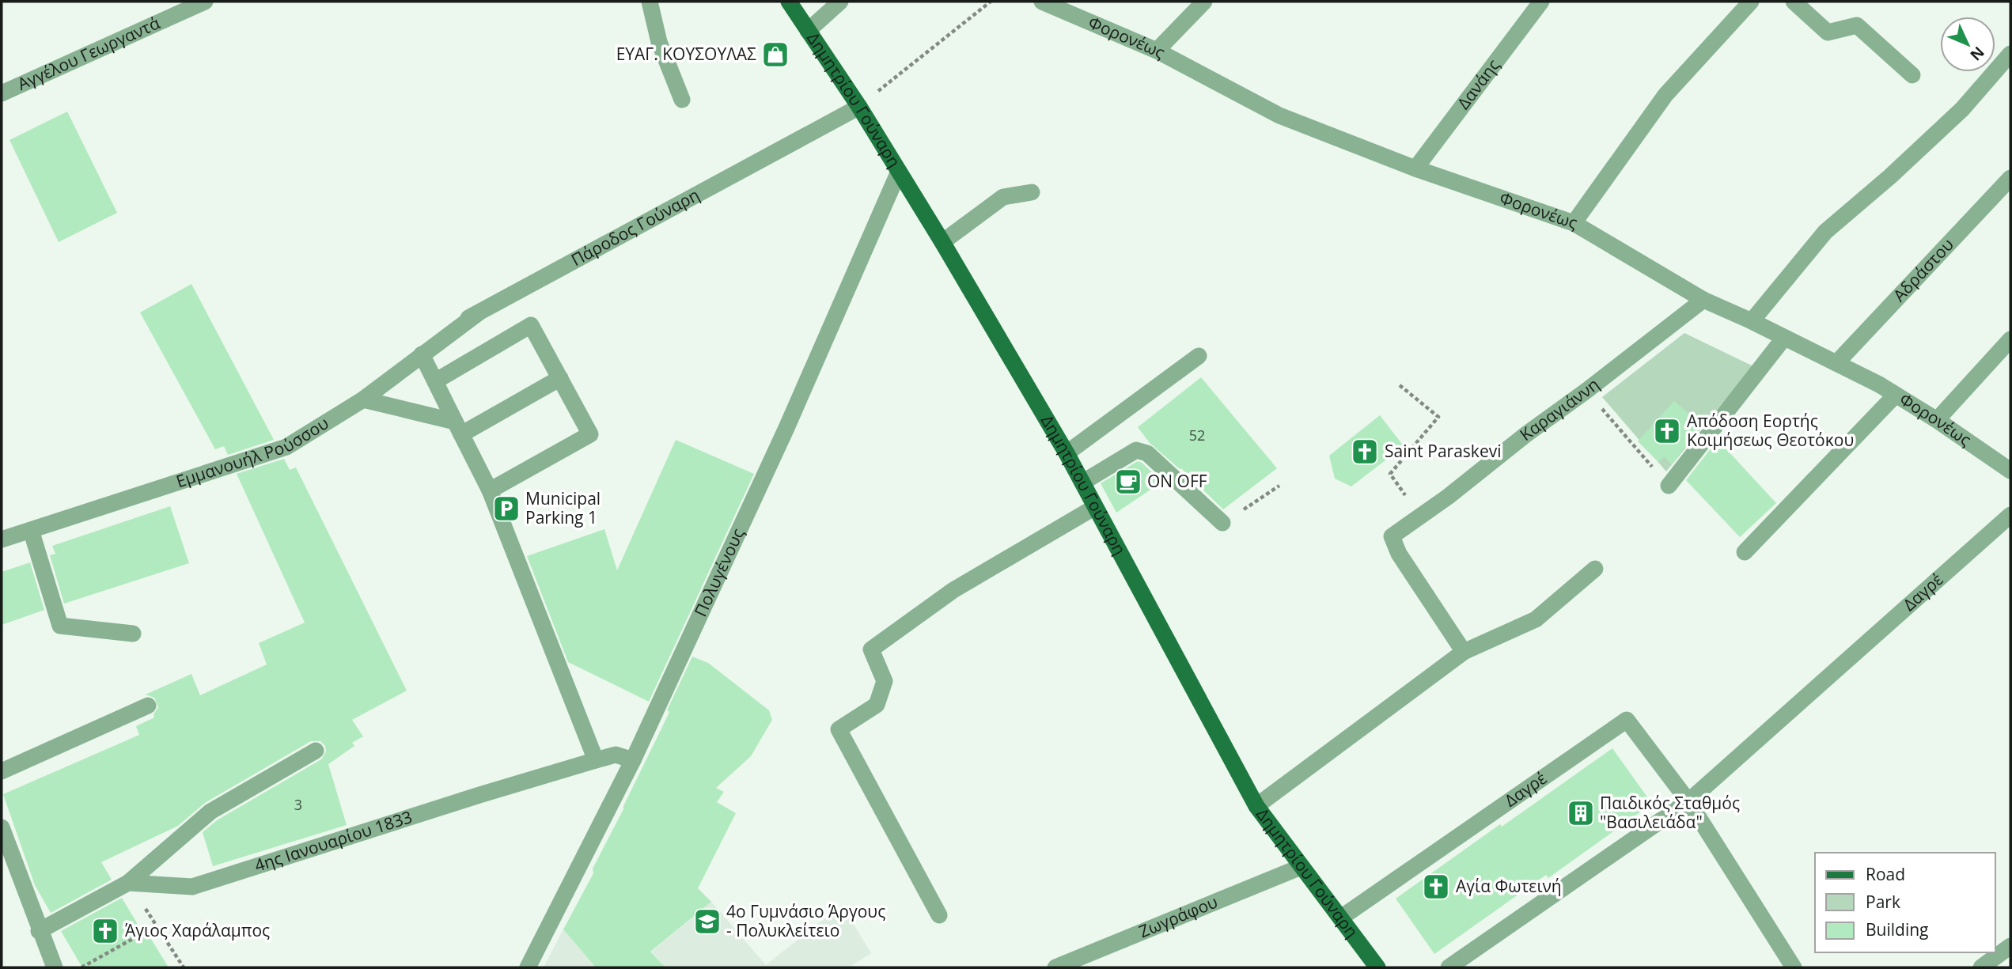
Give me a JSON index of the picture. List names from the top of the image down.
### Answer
{
  "streets": {
    "main road": ["Δημητρίου Γούναρη"],
    "street": [
      "Φορονέως",
      "Αγγέλου Γεωργαντά",
      "Δανάης",
      "Πάροδος Γούναρη",
      "Αδράστου",
      "Καραγιάννη",
      "Εμμανουήλ Ρούσσου",
      "Πολυγένους",
      "Δαγρέ",
      "4ης Ιανουαρίου 1833",
      "Ζωγράφου"
    ]
  },
  "crossings": [
    ["Φορονέως", "Δανάης"],
    ["Φορονέως", "Αδράστου"],
    ["Φορονέως", "Καραγιάννη"],
    ["Δημητρίου Γούναρη", "Πάροδος Γούναρη"],
    ["Δημητρίου Γούναρη", "Πολυγένους"],
    ["Δημητρίου Γούναρη", "Δαγρέ"],
    ["Δημητρίου Γούναρη", "Ζωγράφου"],
    ["Πάροδος Γούναρη", "Εμμανουήλ Ρούσσου"],
    ["Πολυγένους", "4ης Ιανουαρίου 1833"]
  ],
  "places": {
    "shop": ["ΕΥΑΓ. ΚΟΥΣΟΥΛΑΣ"],
    "church": [
      "Απόδοση Εορτής Κοιμήσεως Θεοτόκου",
      "Saint Paraskevi",
      "Αγία Φωτεινή",
      "Άγιος Χαράλαμπος"
    ],
    "cafe": ["ON OFF"],
    "parking": ["Municipal Parking 1"],
    "building": ["Παιδικός Σταθμός \"Βασιλειάδα\""],
    "school or university": ["4ο Γυμνάσιο Άργους - Πολυκλείτειο"]
  },
  "house_numbers": ["52", "3"],
  "legend": ["Road", "Park", "Building"],
  "north": "bottom right"
}
